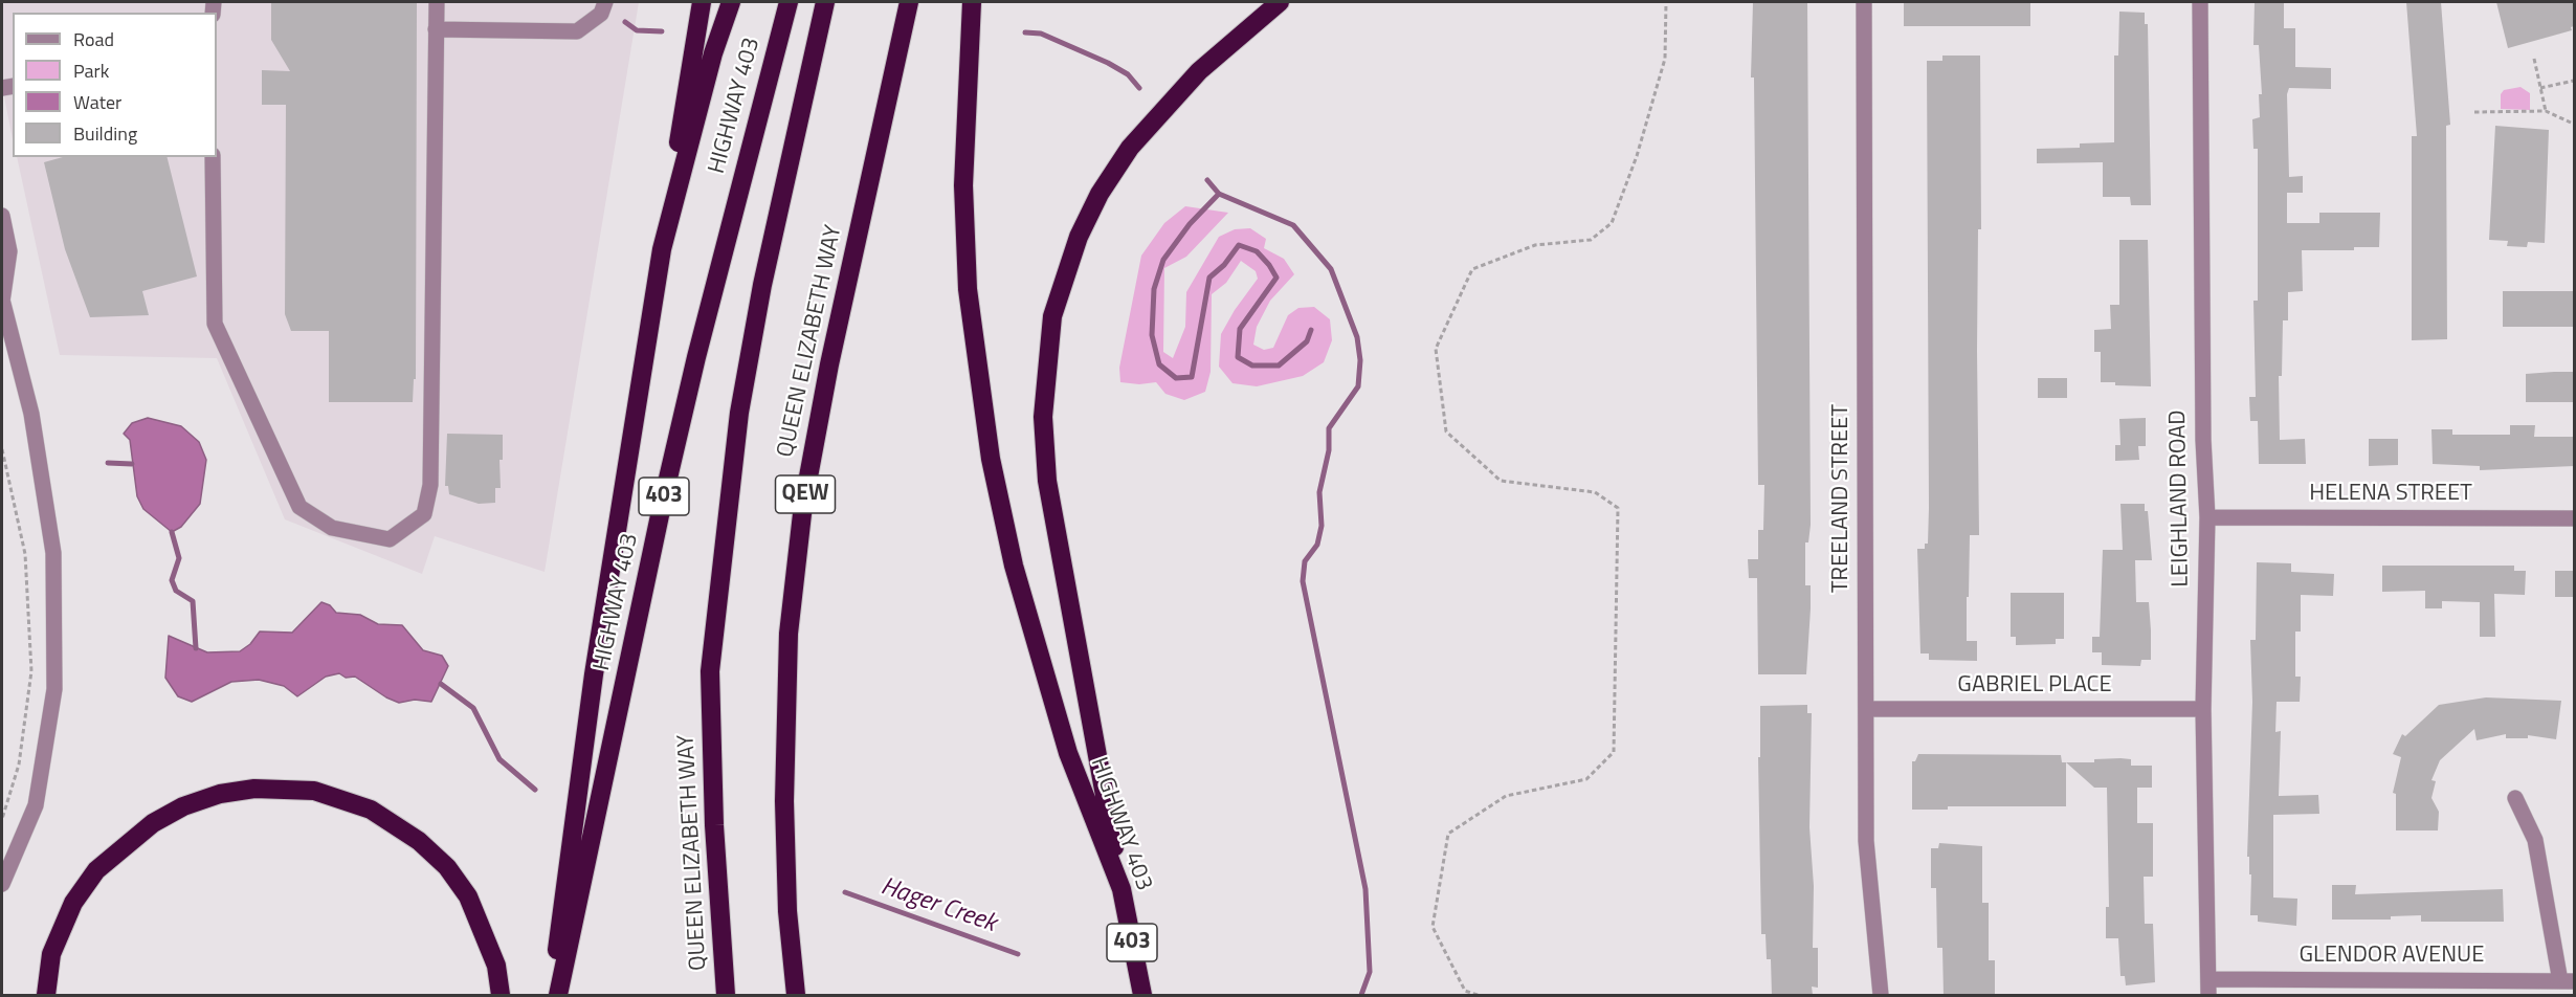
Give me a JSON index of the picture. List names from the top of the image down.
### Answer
{
  "streets": {
    "highway": [
      "HIGHWAY 403",
      "QUEEN ELIZABETH WAY",
      "QEW",
      "403"
    ],
    "street": [
      "HELENA STREET",
      "TREELAND STREET",
      "LEIGHLAND ROAD",
      "GABRIEL PLACE",
      "GLENDOR AVENUE"
    ]
  },
  "crossings": [
    ["HELENA STREET", "LEIGHLAND ROAD"],
    ["TREELAND STREET", "GABRIEL PLACE"],
    ["LEIGHLAND ROAD", "GABRIEL PLACE"],
    ["LEIGHLAND ROAD", "GLENDOR AVENUE"]
  ],
  "water": ["Hager Creek"],
  "legend": [
    "Road",
    "Park",
    "Water",
    "Building"
  ]
}
